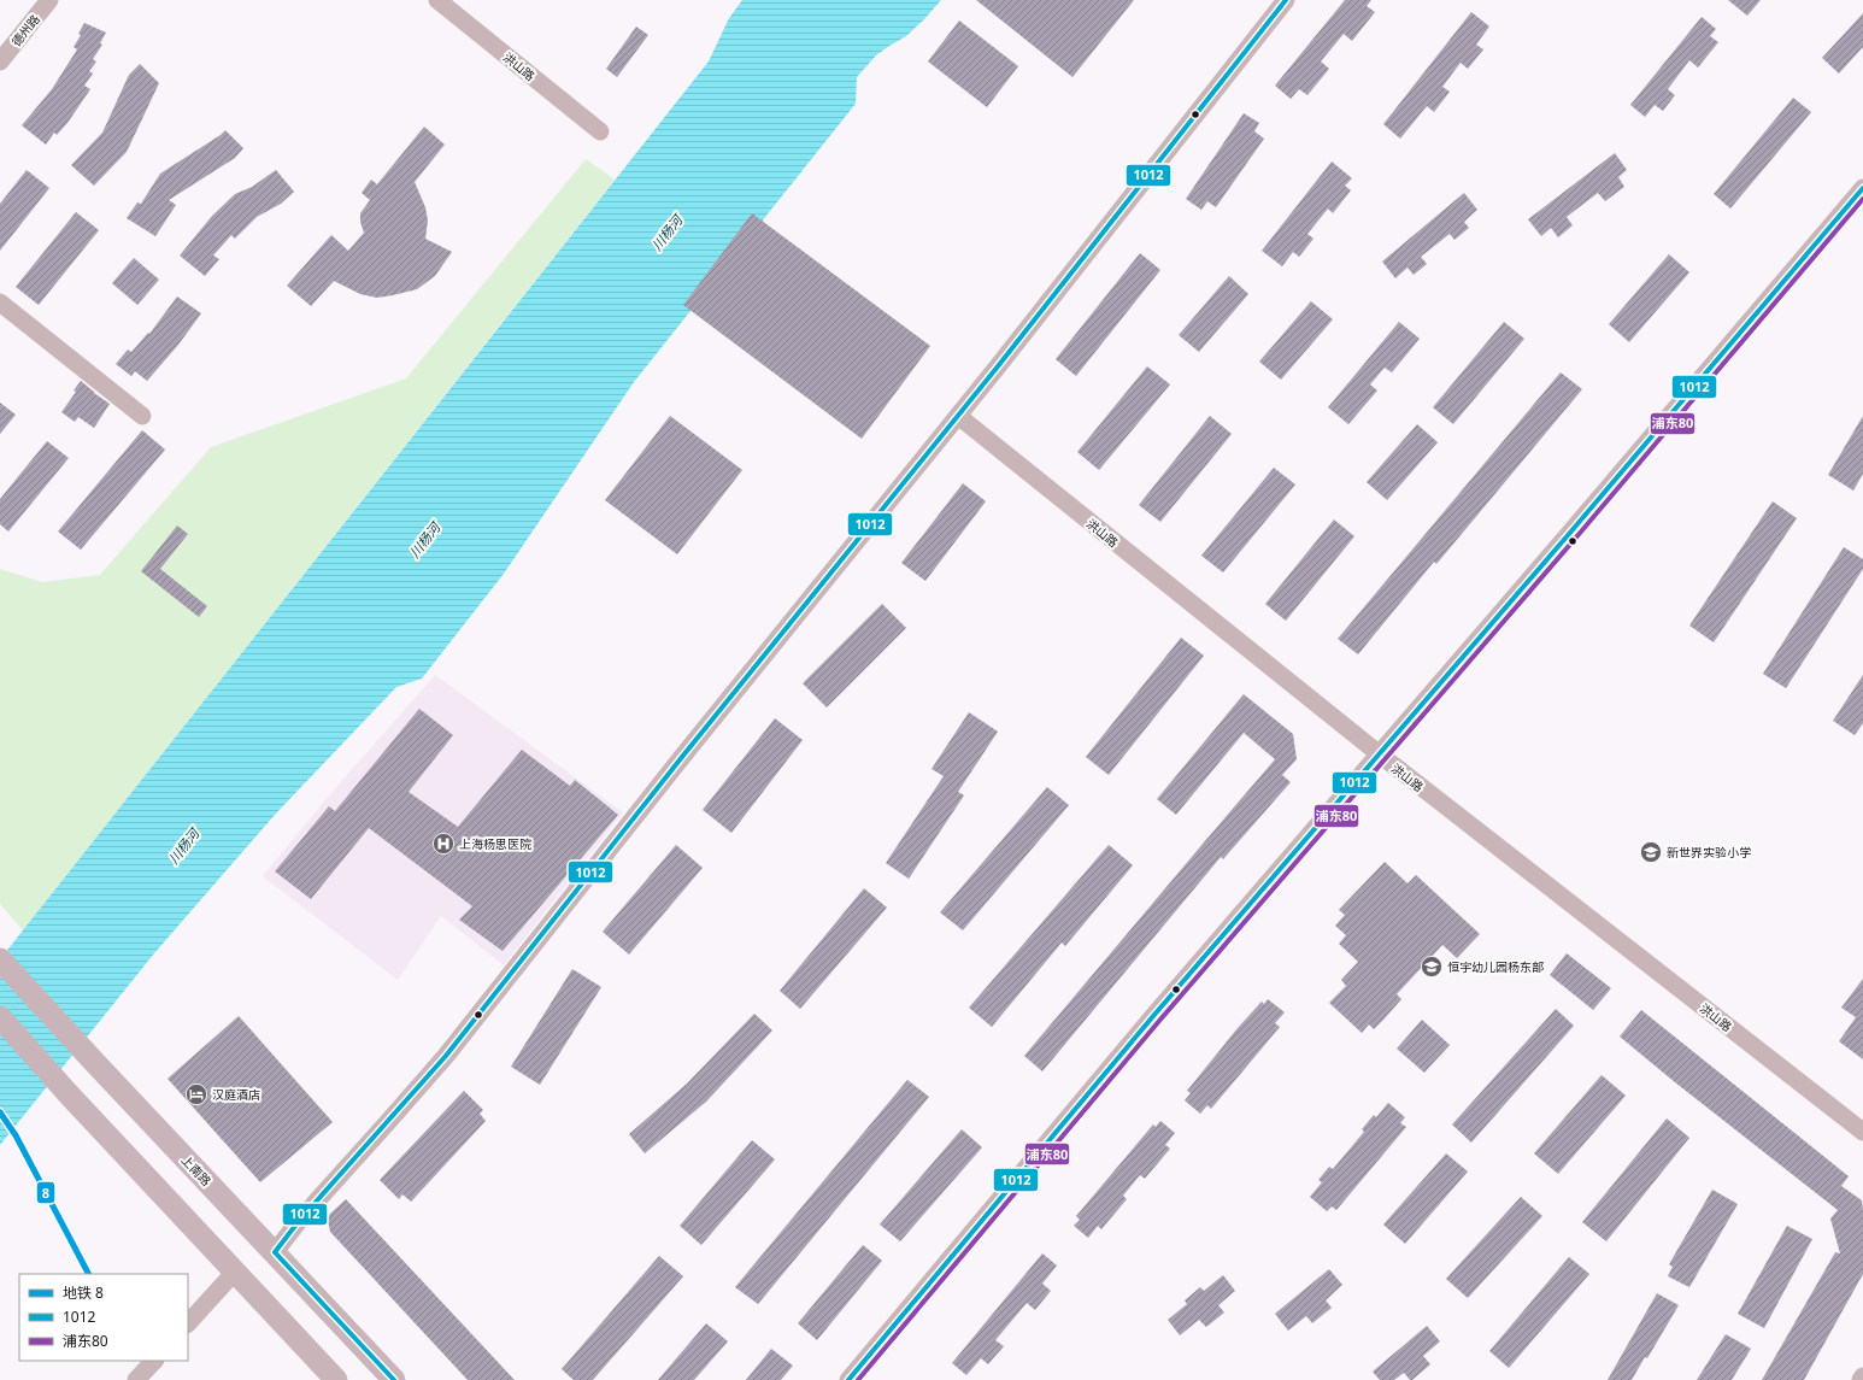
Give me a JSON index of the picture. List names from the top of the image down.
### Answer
{
  "streets": {
    "main road": ["上南路"],
    "street": ["德州路", "洪山路"]
  },
  "water": ["川杨河"],
  "places": {
    "hospital": ["上海杨思医院"],
    "school or university": ["新世界实验小学", "恒宇幼儿园杨东部"],
    "hotel": ["汉庭酒店"]
  },
  "lines": ["transit line 1012", "transit line 浦东80", "metro line 8"],
  "legend": ["地铁 8", "1012", "浦东80"]
}
